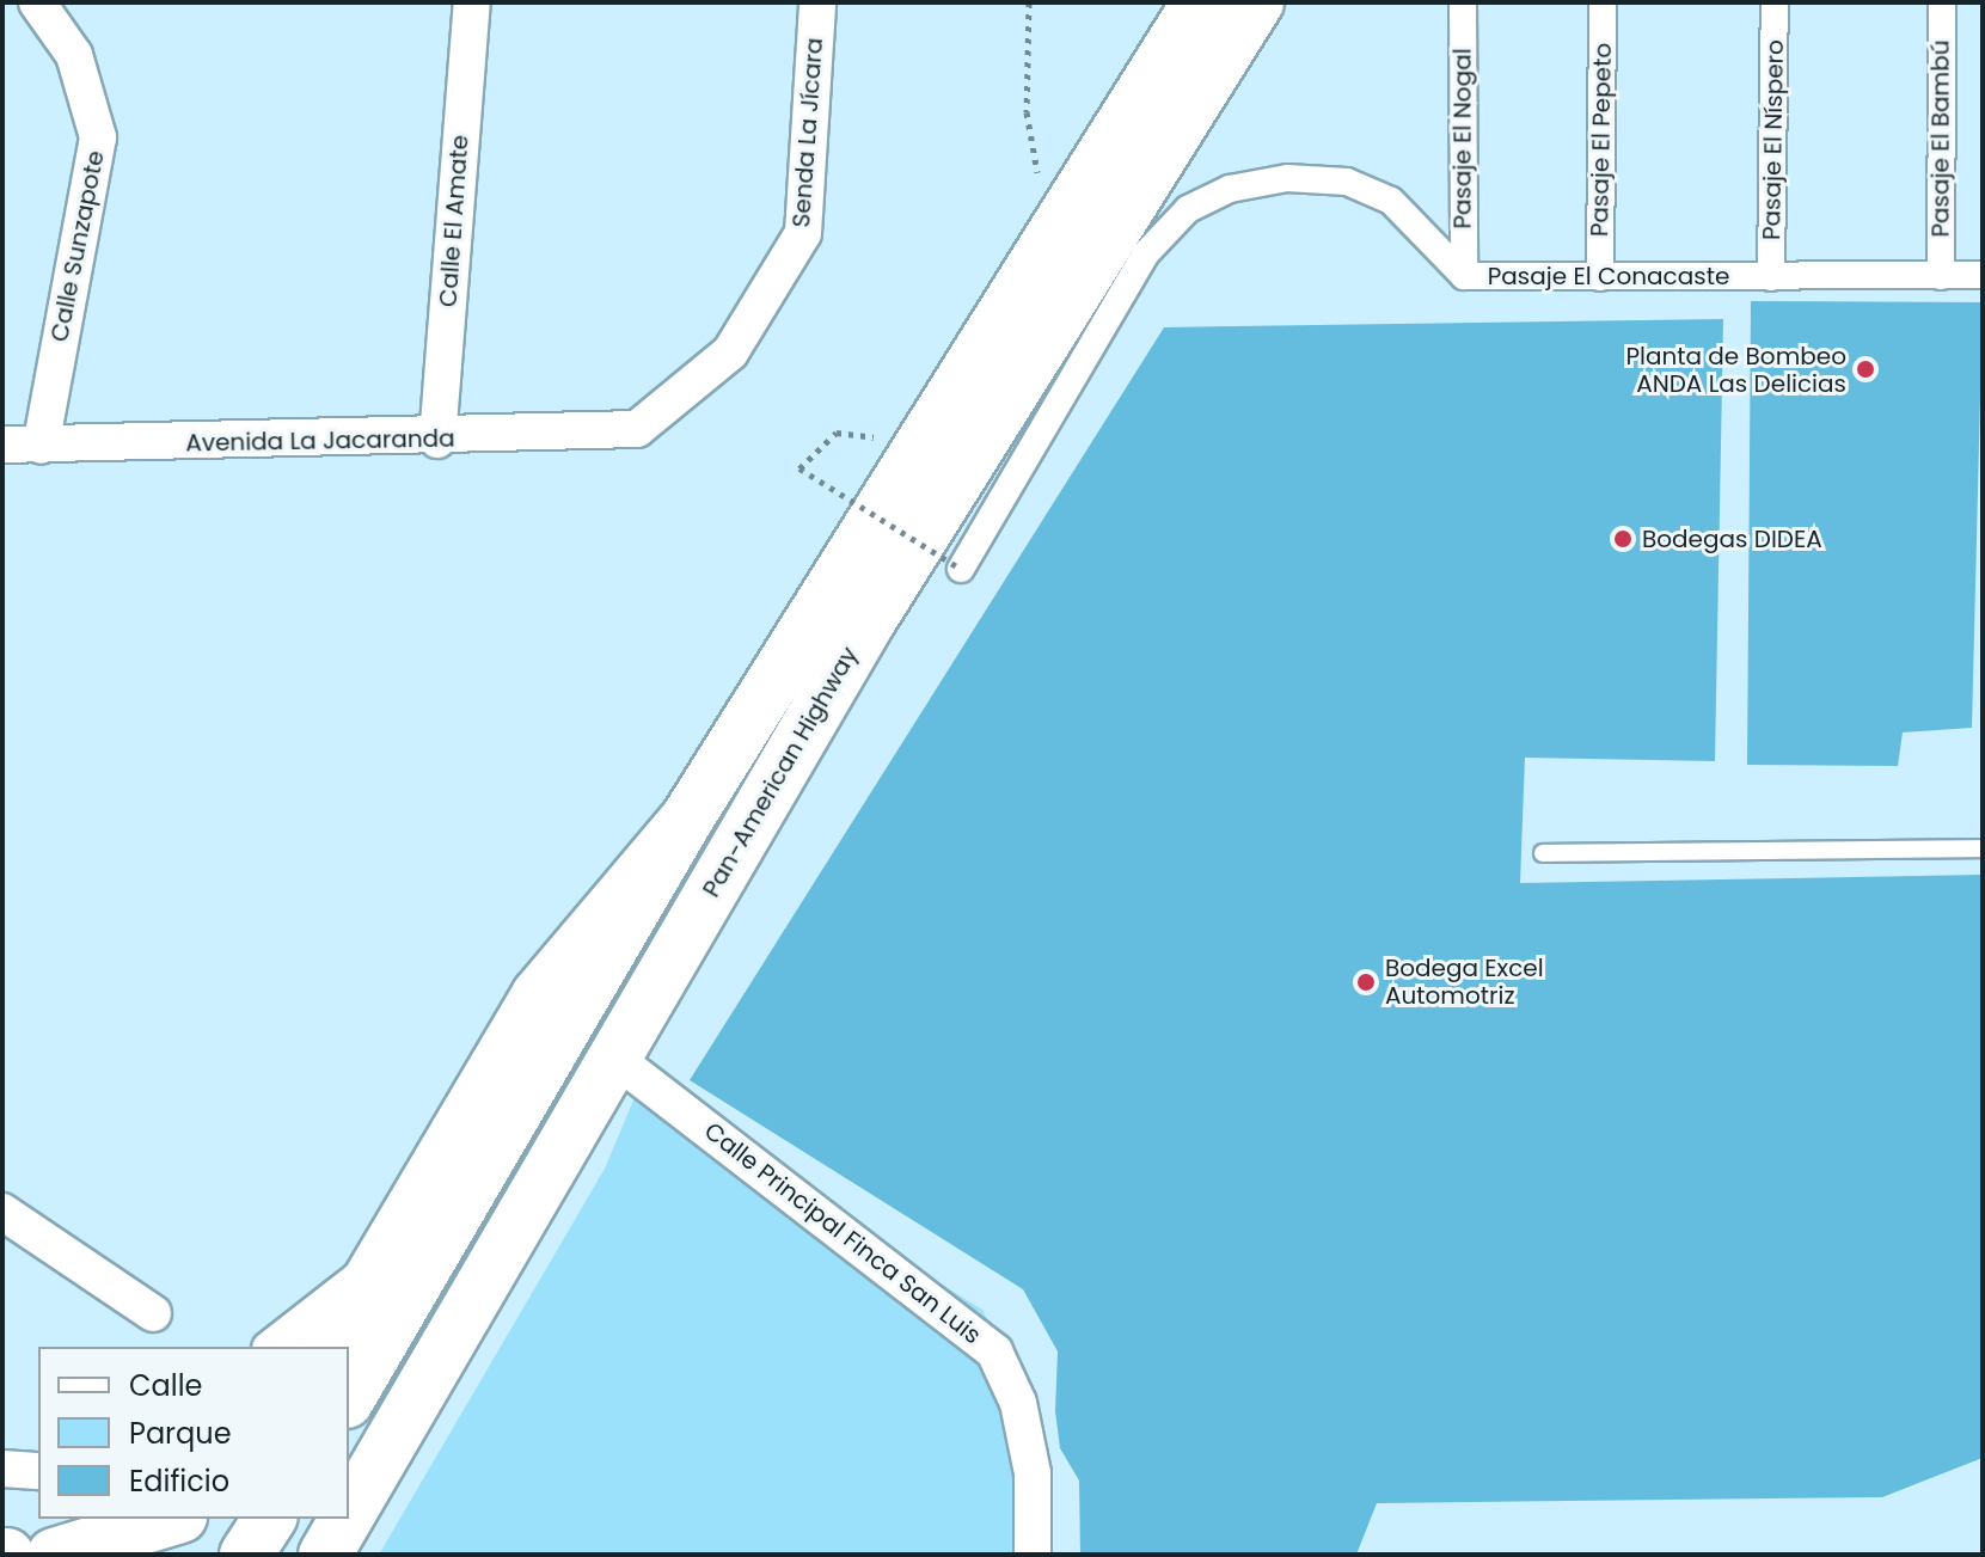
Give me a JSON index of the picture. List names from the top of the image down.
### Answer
{
  "streets": {
    "main road": ["Pan-American Highway"],
    "street": [
      "Senda La Jícara",
      "Pasaje El Nogal",
      "Pasaje El Bambú",
      "Pasaje El Pepeto",
      "Pasaje El Níspero",
      "Calle El Amate",
      "Calle Sunzapote",
      "Pasaje El Conacaste",
      "Avenida La Jacaranda",
      "Calle Principal Finca San Luis"
    ]
  },
  "crossings": [
    ["Senda La Jícara", "Avenida La Jacaranda"],
    ["Pasaje El Nogal", "Pasaje El Conacaste"],
    ["Pasaje El Bambú", "Pasaje El Conacaste"],
    ["Pasaje El Pepeto", "Pasaje El Conacaste"],
    ["Pasaje El Níspero", "Pasaje El Conacaste"],
    ["Calle El Amate", "Avenida La Jacaranda"],
    ["Calle Sunzapote", "Avenida La Jacaranda"],
    ["Pan-American Highway", "Calle Principal Finca San Luis"]
  ],
  "places": ["Planta de Bombeo ANDA Las Delicias", "Bodegas DIDEA", "Bodega Excel Automotriz"],
  "legend": ["Calle", "Parque", "Edificio"]
}
